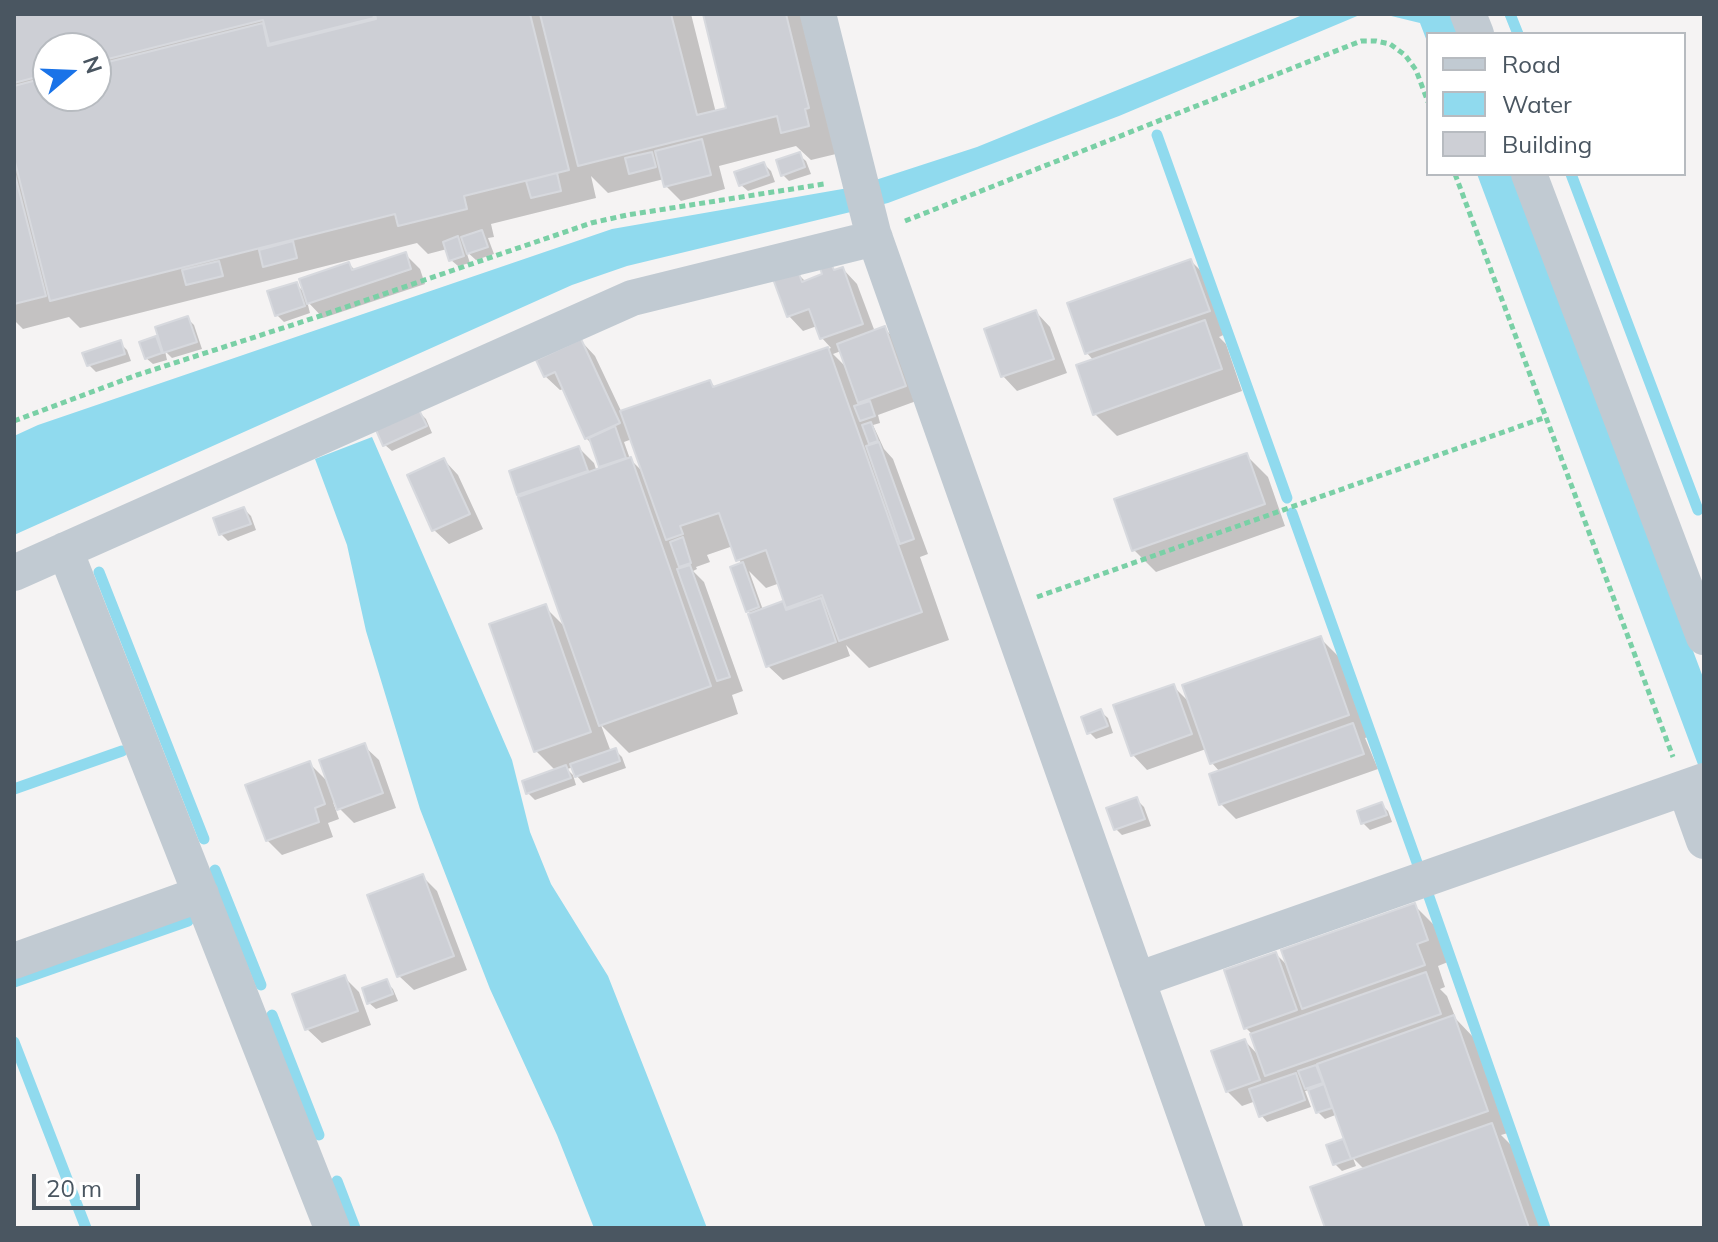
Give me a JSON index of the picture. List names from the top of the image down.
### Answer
{
  "legend": ["Road", "Water", "Building"],
  "scale_bar": "20 m",
  "north": "right"
}
